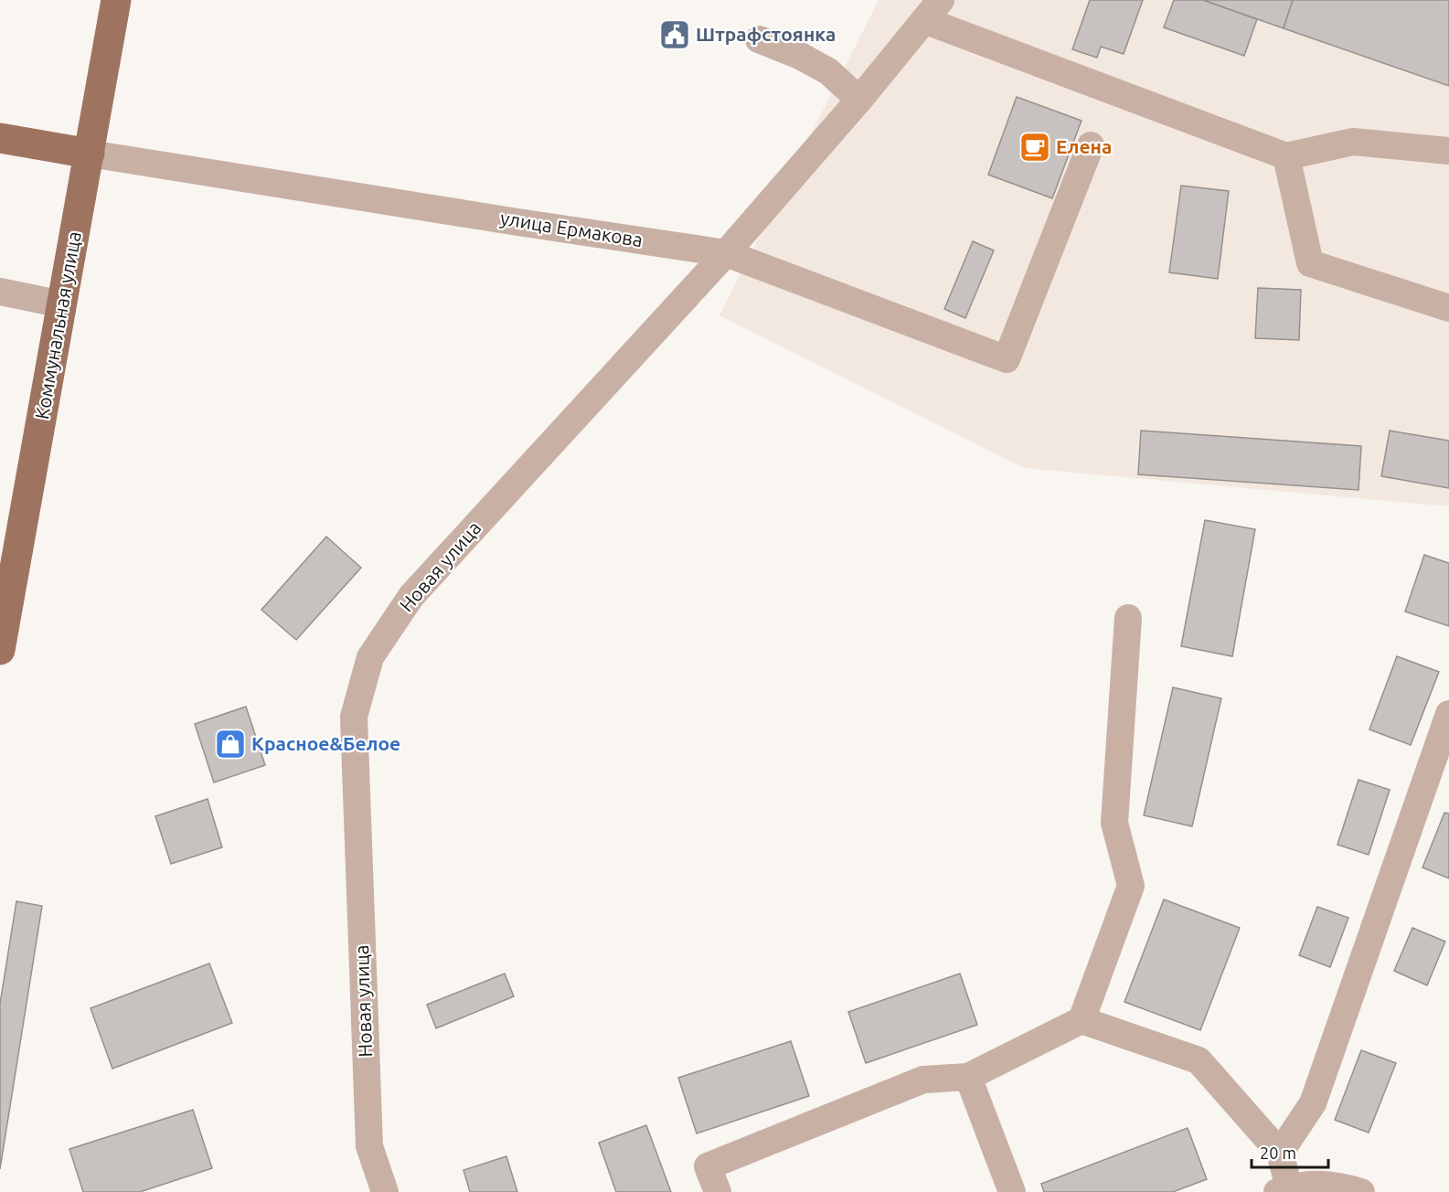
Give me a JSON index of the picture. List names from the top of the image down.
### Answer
{
  "streets": {
    "main road": ["Коммунальная улица"],
    "street": ["улица Ермакова", "Новая улица"]
  },
  "crossings": [
    ["улица Ермакова", "Коммунальная улица"],
    ["улица Ермакова", "Новая улица"]
  ],
  "places": {
    "public building": ["Штрафстоянка"],
    "cafe": ["Елена"],
    "shop": ["Красное&Белое"]
  },
  "scale_bar": "20 m"
}
